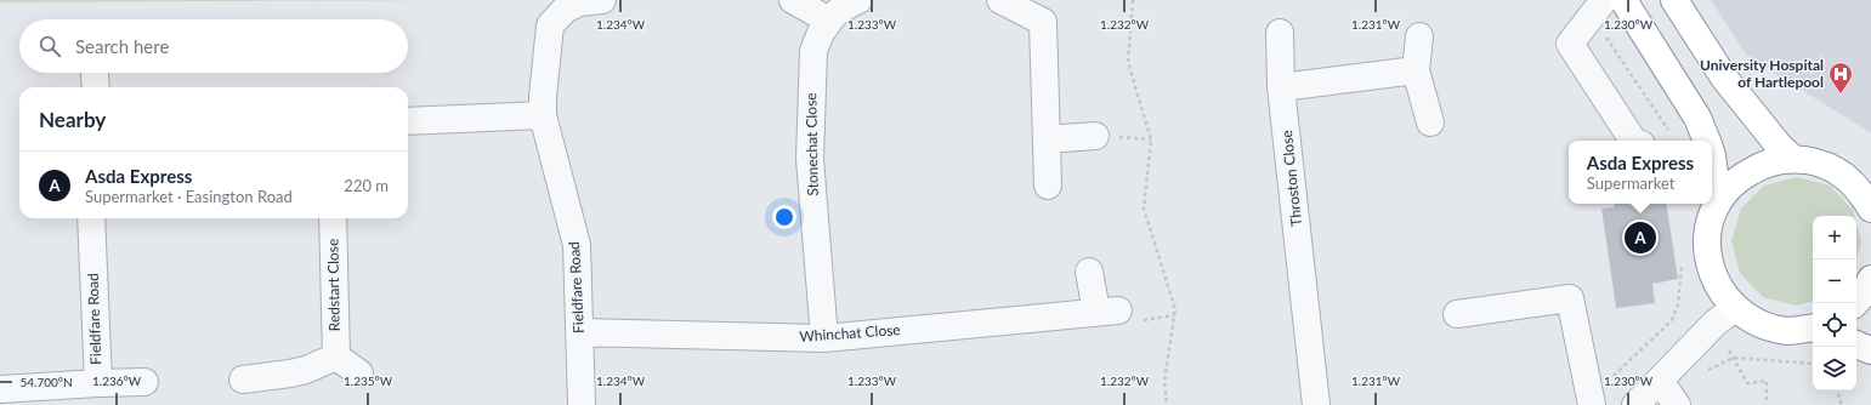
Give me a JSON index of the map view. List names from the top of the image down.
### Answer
{
  "streets": {
    "street": [
      "Stonechat Close",
      "Throston Close",
      "Redstart Close",
      "Fieldfare Road",
      "Whinchat Close"
    ]
  },
  "crossings": [
    ["Stonechat Close", "Whinchat Close"],
    ["Fieldfare Road", "Whinchat Close"]
  ],
  "places": {
    "hospital": ["University Hospital of Hartlepool"]
  },
  "page": {
    "search": "Search here",
    "heading": "Nearby",
    "popup": ["Asda Express", "Supermarket"],
    "list": [
      {
        "mark": "A",
        "name": "Asda Express",
        "note": "Supermarket · Easington Road",
        "value": "220 m"
      }
    ],
    "map_buttons": ["+", "−"],
    "pins": "A"
  },
  "coordinates": [
    "1.234°W",
    "1.233°W",
    "1.232°W",
    "1.231°W",
    "1.230°W",
    "1.236°W",
    "1.235°W",
    "54.700°N"
  ]
}
